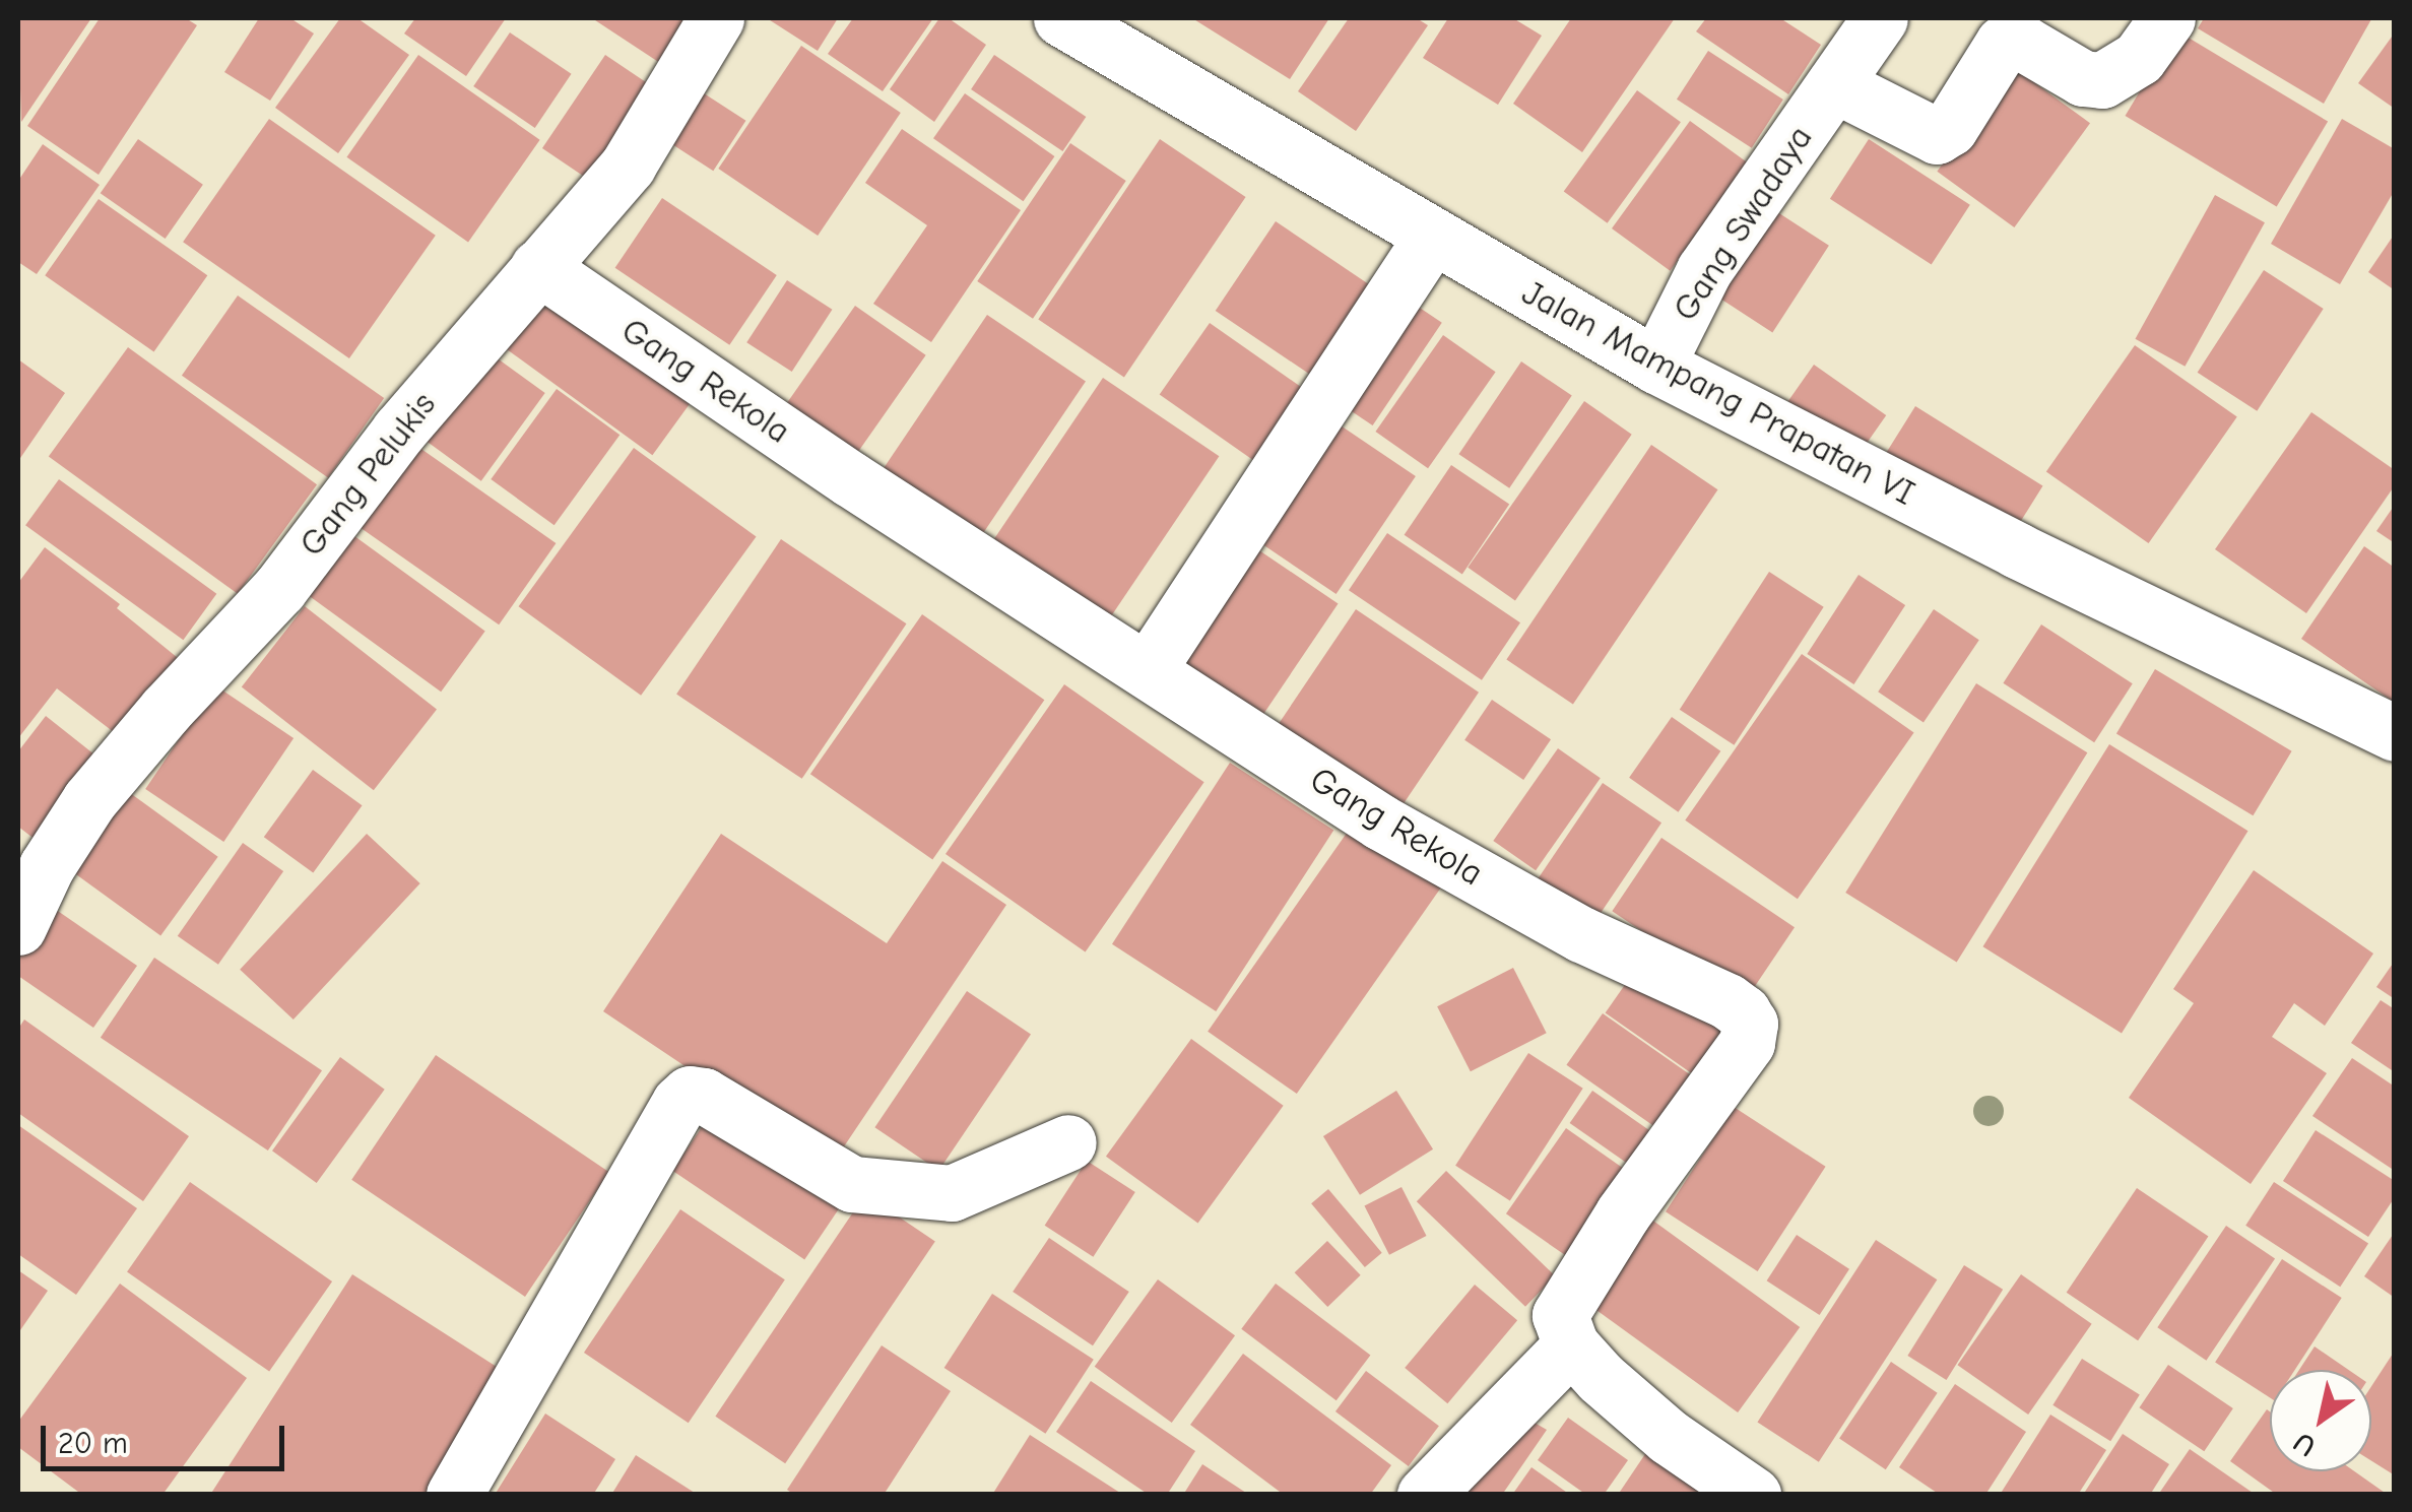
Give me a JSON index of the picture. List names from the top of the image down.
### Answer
{
  "streets": {
    "street": [
      "Gang Swadaya",
      "Gang Rekola",
      "Jalan Mampang Prapatan VI",
      "Gang Pelukis"
    ]
  },
  "crossings": [
    ["Gang Swadaya", "Jalan Mampang Prapatan VI"],
    ["Gang Rekola", "Gang Pelukis"]
  ],
  "scale_bar": "20 m",
  "north": "bottom left"
}
